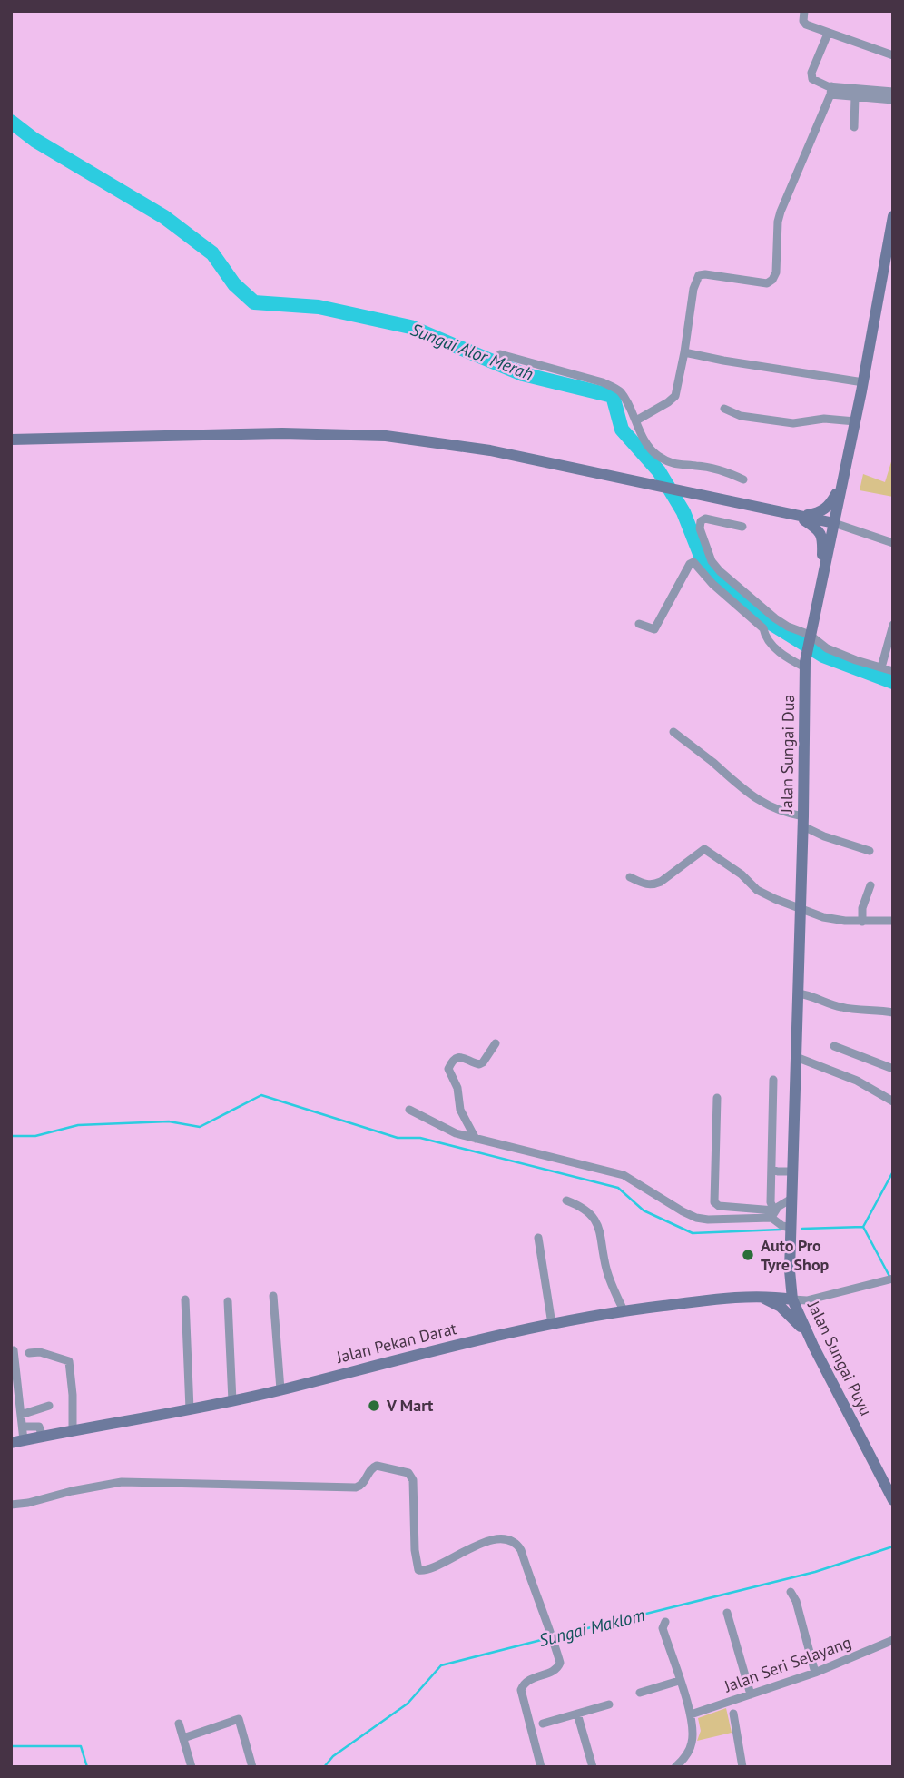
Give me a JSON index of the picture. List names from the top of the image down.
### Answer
{
  "streets": {
    "main road": ["Jalan Sungai Dua", "Jalan Pekan Darat", "Jalan Sungai Puyu"],
    "street": ["Jalan Seri Selayang"]
  },
  "crossings": [
    ["Jalan Sungai Dua", "Jalan Pekan Darat"],
    ["Jalan Sungai Dua", "Jalan Sungai Puyu"],
    ["Jalan Pekan Darat", "Jalan Sungai Puyu"]
  ],
  "water": ["Sungai Alor Merah", "Sungai Maklom"],
  "places": ["Auto Pro Tyre Shop", "V Mart"]
}
